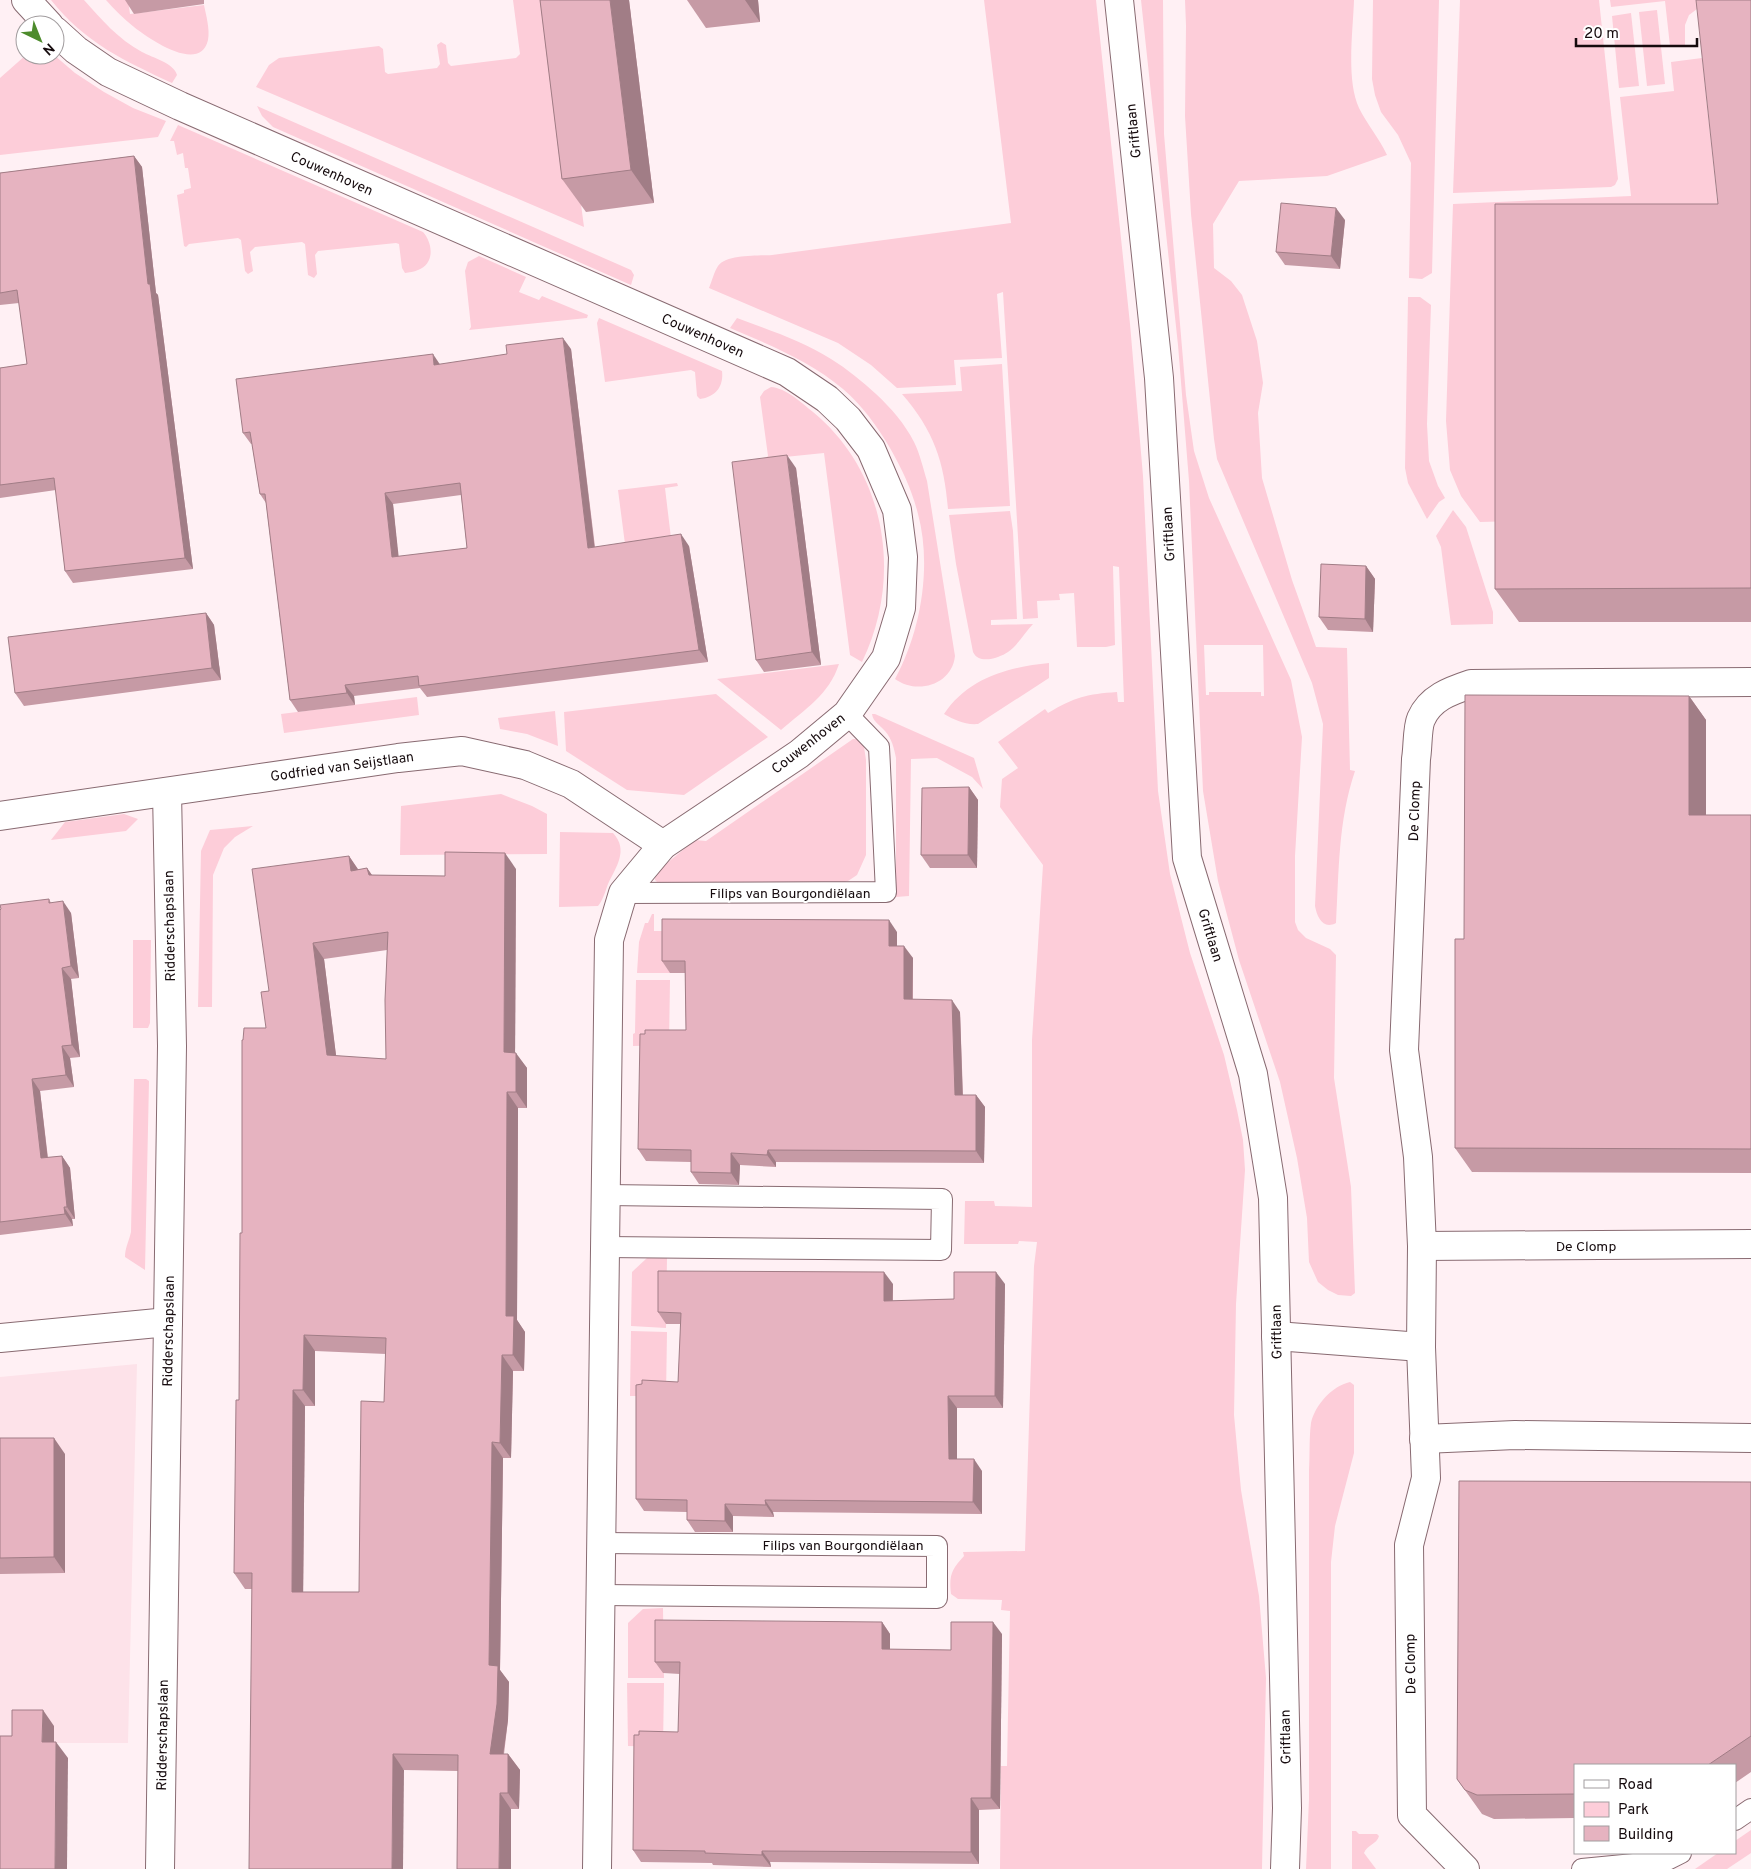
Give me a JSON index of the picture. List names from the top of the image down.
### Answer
{
  "streets": {
    "street": [
      "Griftlaan",
      "Couwenhoven",
      "Godfried van Seijstlaan",
      "De Clomp",
      "Ridderschapslaan"
    ],
    "lane": ["Filips van Bourgondiëlaan"]
  },
  "crossings": [
    ["Couwenhoven", "Godfried van Seijstlaan"],
    ["Couwenhoven", "Filips van Bourgondiëlaan"],
    ["Godfried van Seijstlaan", "Ridderschapslaan"]
  ],
  "legend": ["Road", "Park", "Building"],
  "scale_bar": "20 m",
  "north": "bottom right"
}
